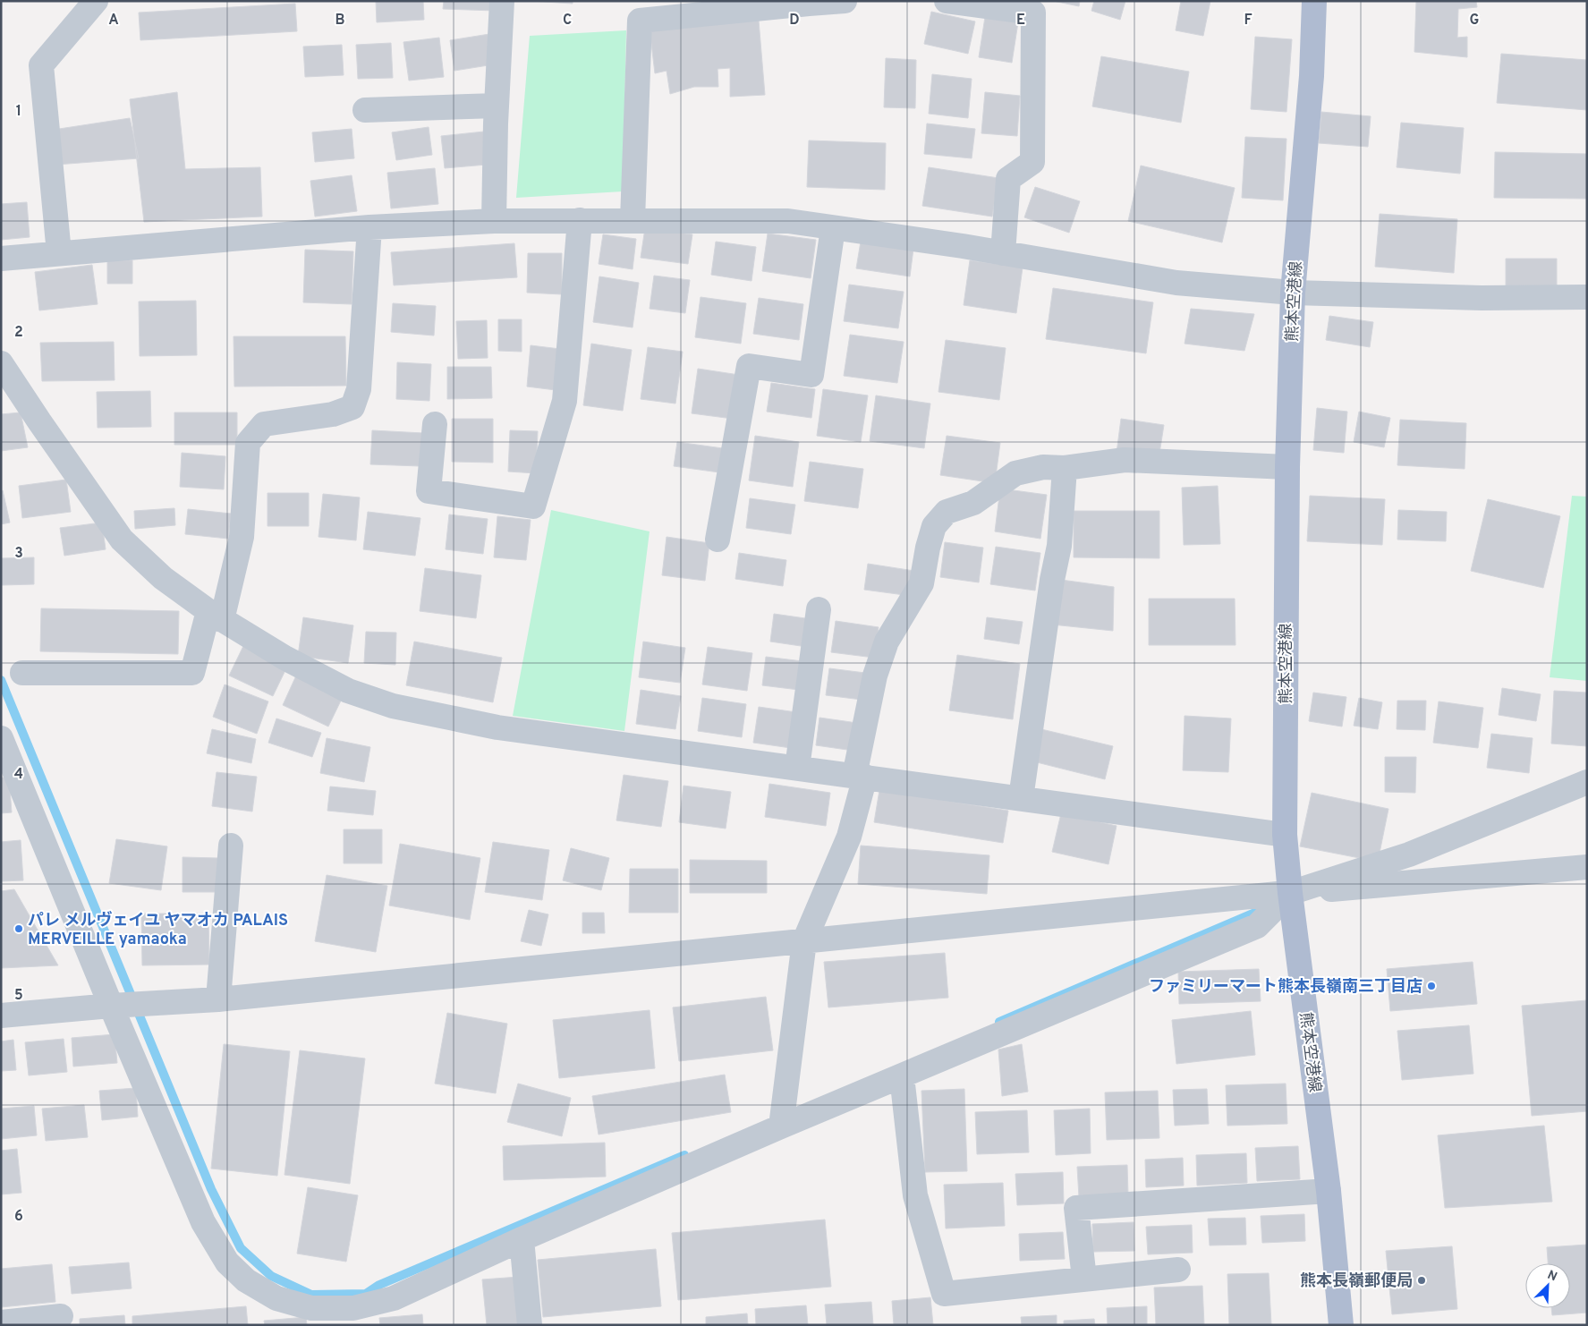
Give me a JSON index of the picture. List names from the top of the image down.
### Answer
{
  "streets": {
    "main road": ["熊本空港線"]
  },
  "places": ["パレ メルヴェイユ ヤマオカ PALAIS MERVEILLE yamaoka", "ファミリーマート熊本長嶺南三丁目店", "熊本長嶺郵便局"],
  "north": "top right",
  "grid": {
    "columns": [
      "A",
      "B",
      "C",
      "D",
      "E",
      "F",
      "G"
    ],
    "rows": [
      "1",
      "2",
      "3",
      "4",
      "5",
      "6"
    ]
  }
}
